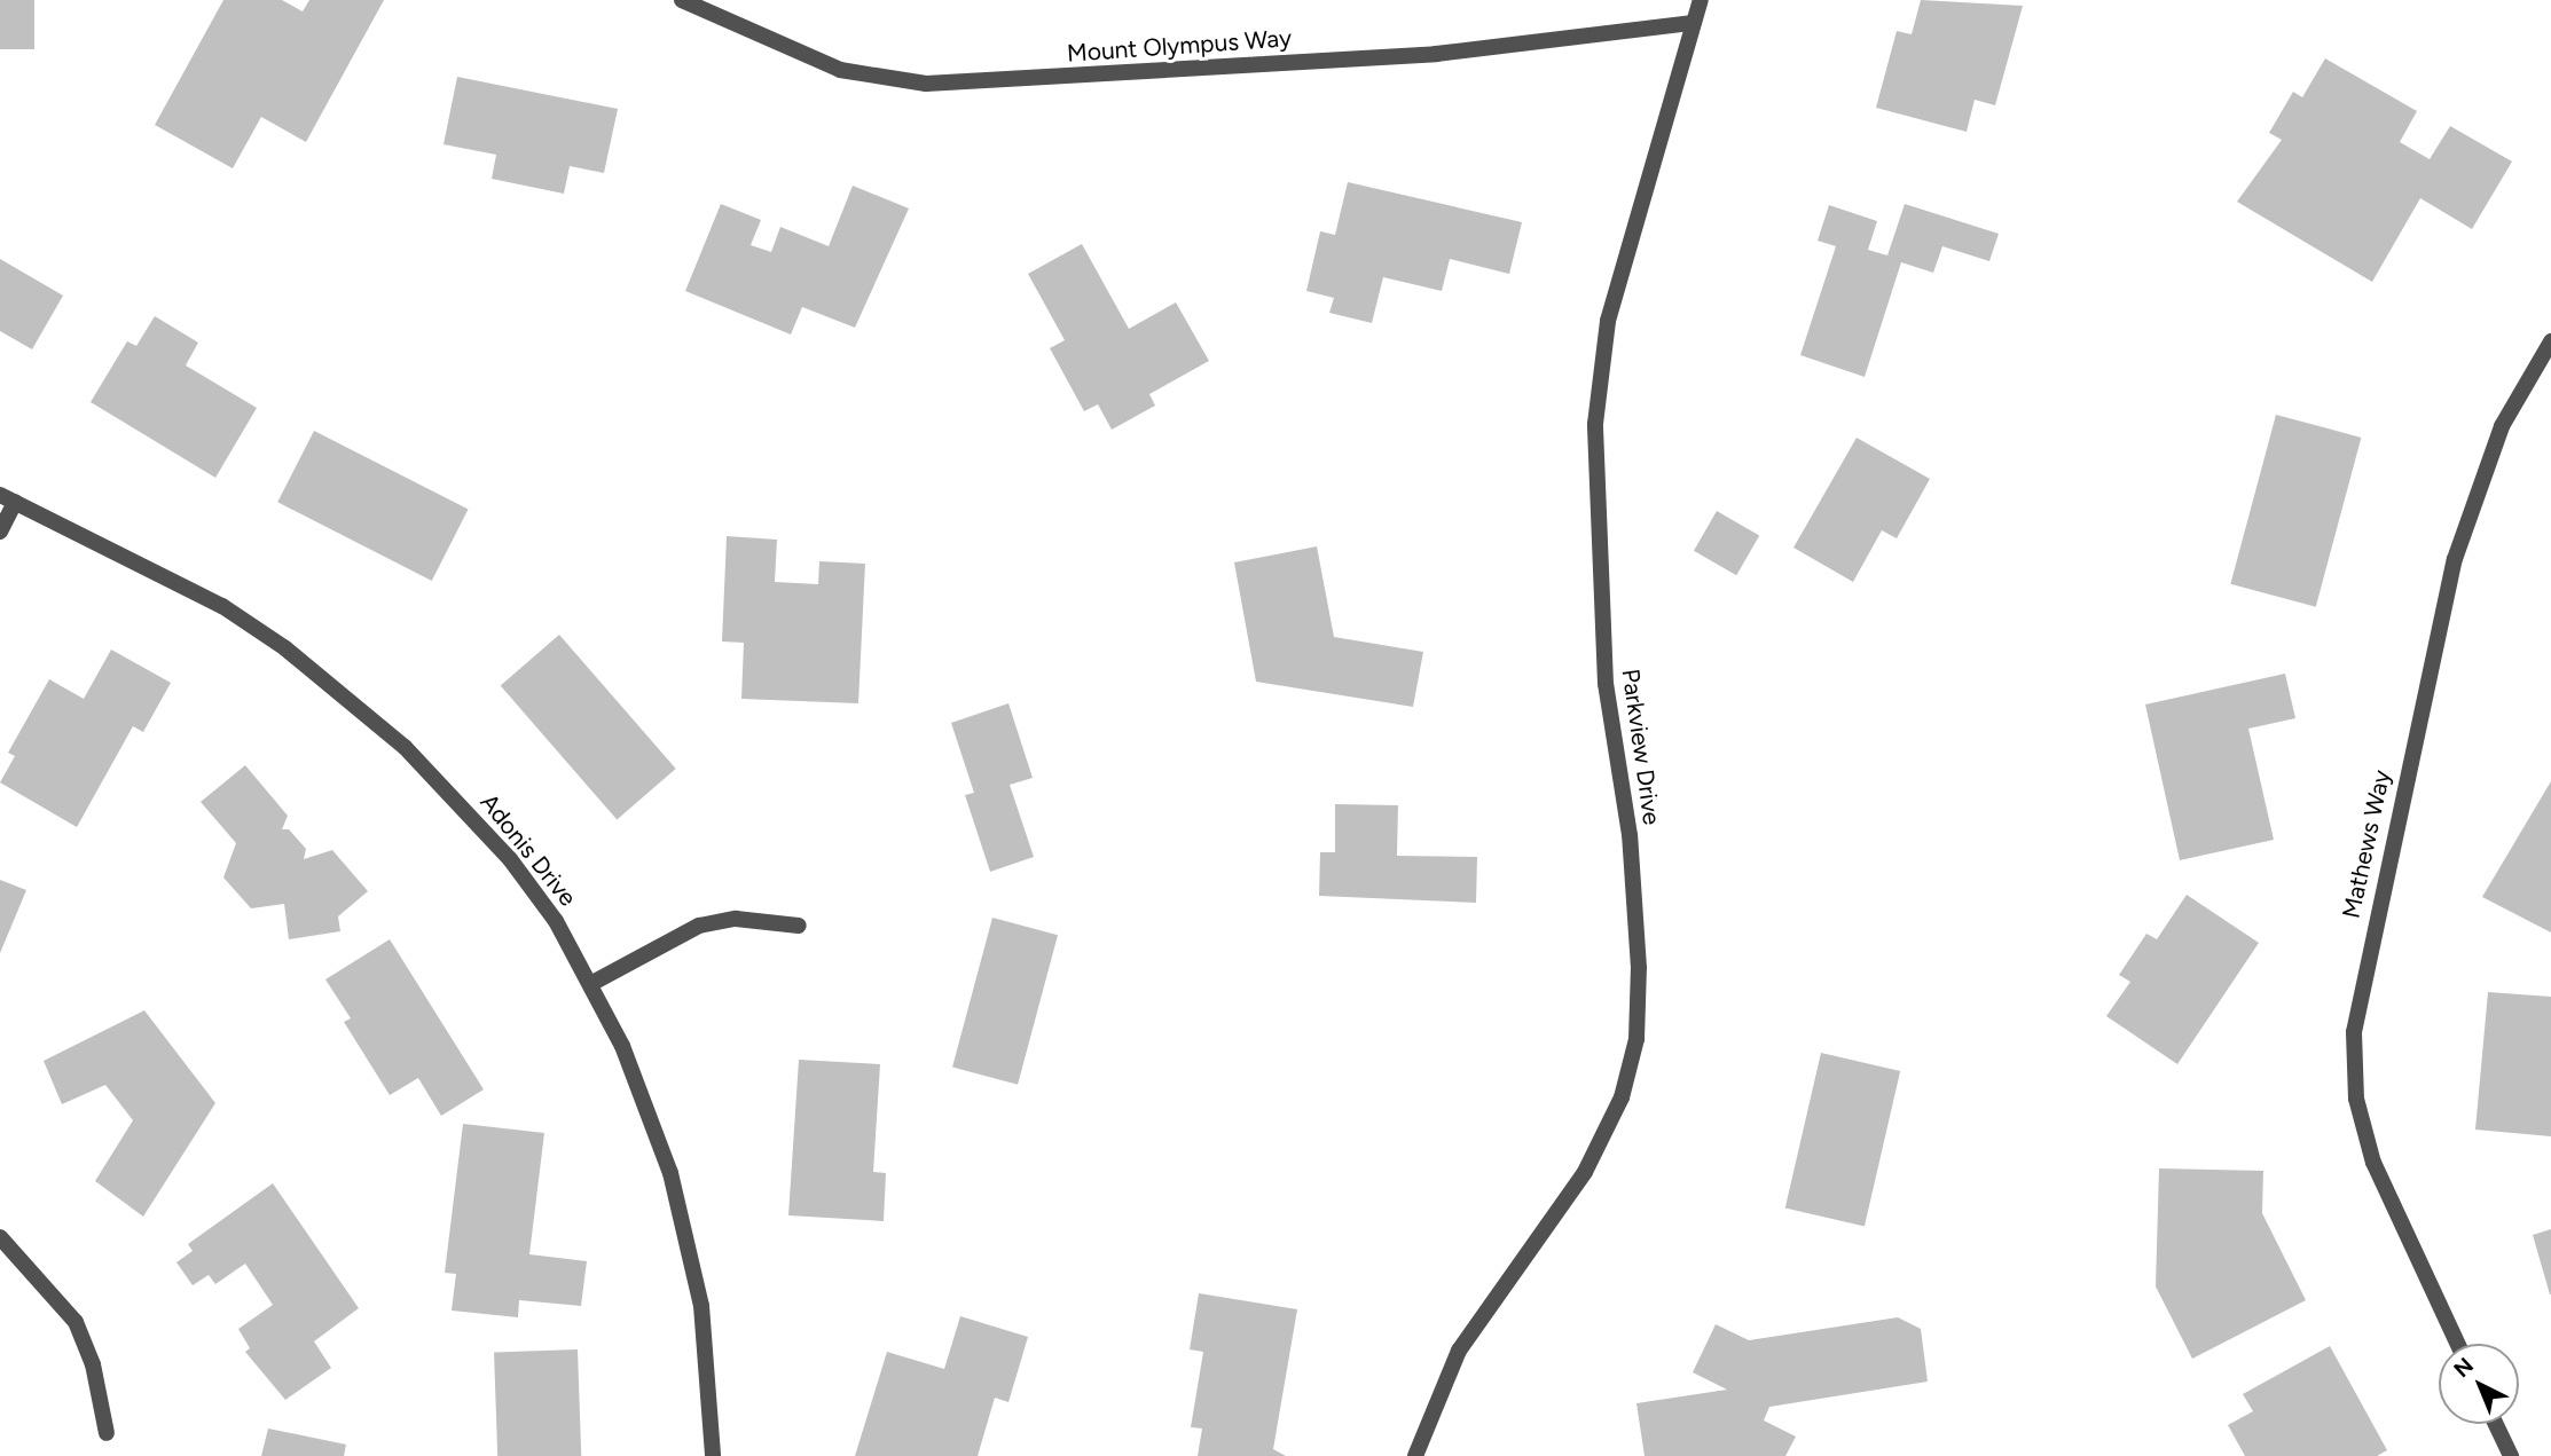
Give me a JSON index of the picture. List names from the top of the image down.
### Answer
{
  "streets": {
    "street": [
      "Mount Olympus Way",
      "Parkview Drive",
      "Mathews Way",
      "Adonis Drive"
    ]
  },
  "crossings": [
    ["Mount Olympus Way", "Parkview Drive"]
  ],
  "north": "top left"
}
